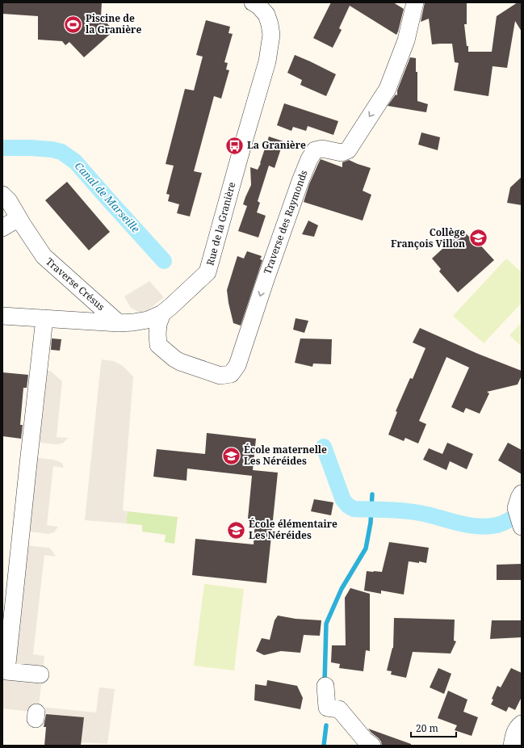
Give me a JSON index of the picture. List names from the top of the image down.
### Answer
{
  "streets": {
    "street": ["Traverse des Raymonds", "Rue de la Granière", "Traverse Crésus"]
  },
  "crossings": [
    ["Traverse des Raymonds", "Rue de la Granière"],
    ["Rue de la Granière", "Traverse Crésus"]
  ],
  "water": ["Canal de Marseille"],
  "places": {
    "sports": ["Piscine de la Granière"],
    "bus stop": ["La Granière"],
    "school or university": ["Collège François Villon", "École maternelle Les Néréides", "École élémentaire Les Néréides"]
  },
  "scale_bar": "20 m"
}
